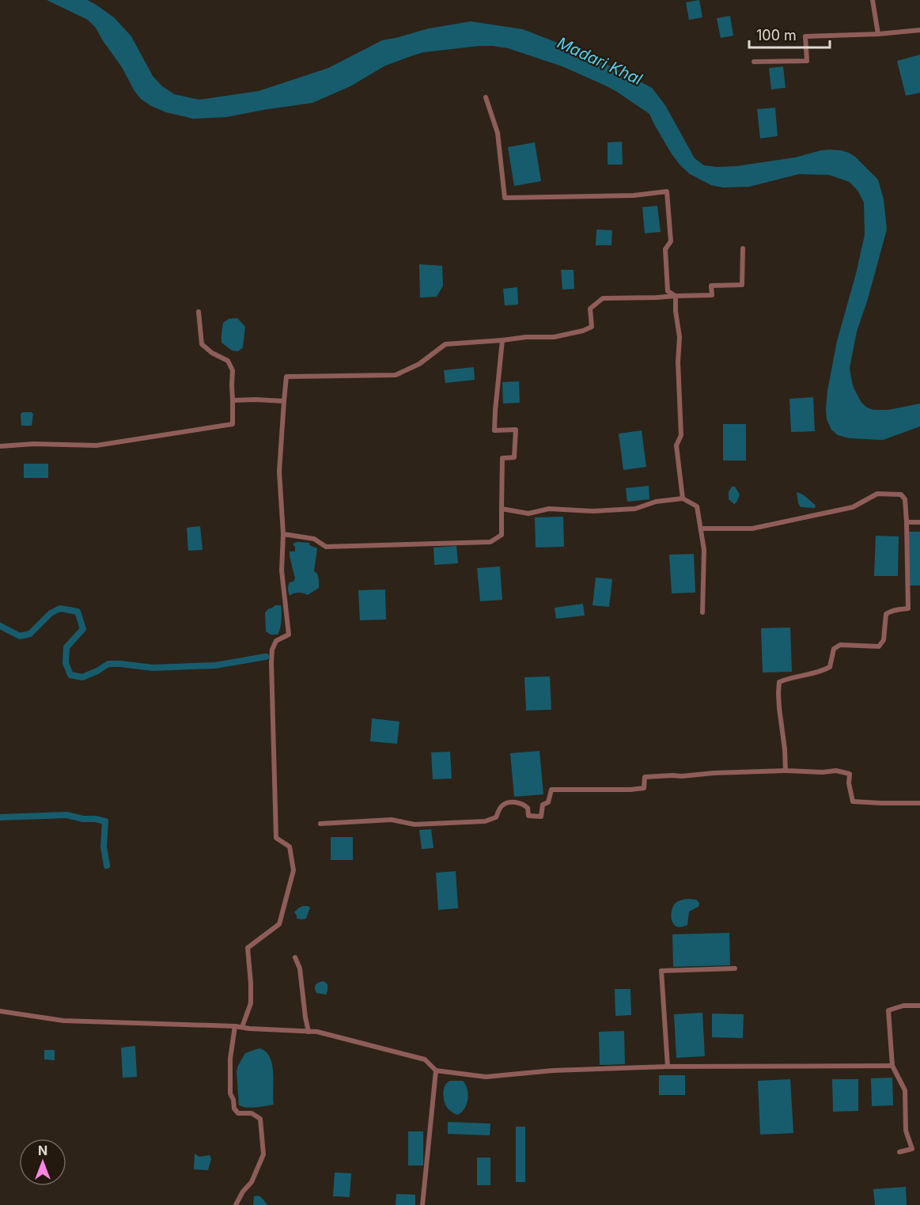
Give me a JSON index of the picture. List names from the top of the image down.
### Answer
{
  "water": ["Madari Khal"],
  "scale_bar": "100 m",
  "north": "top"
}
